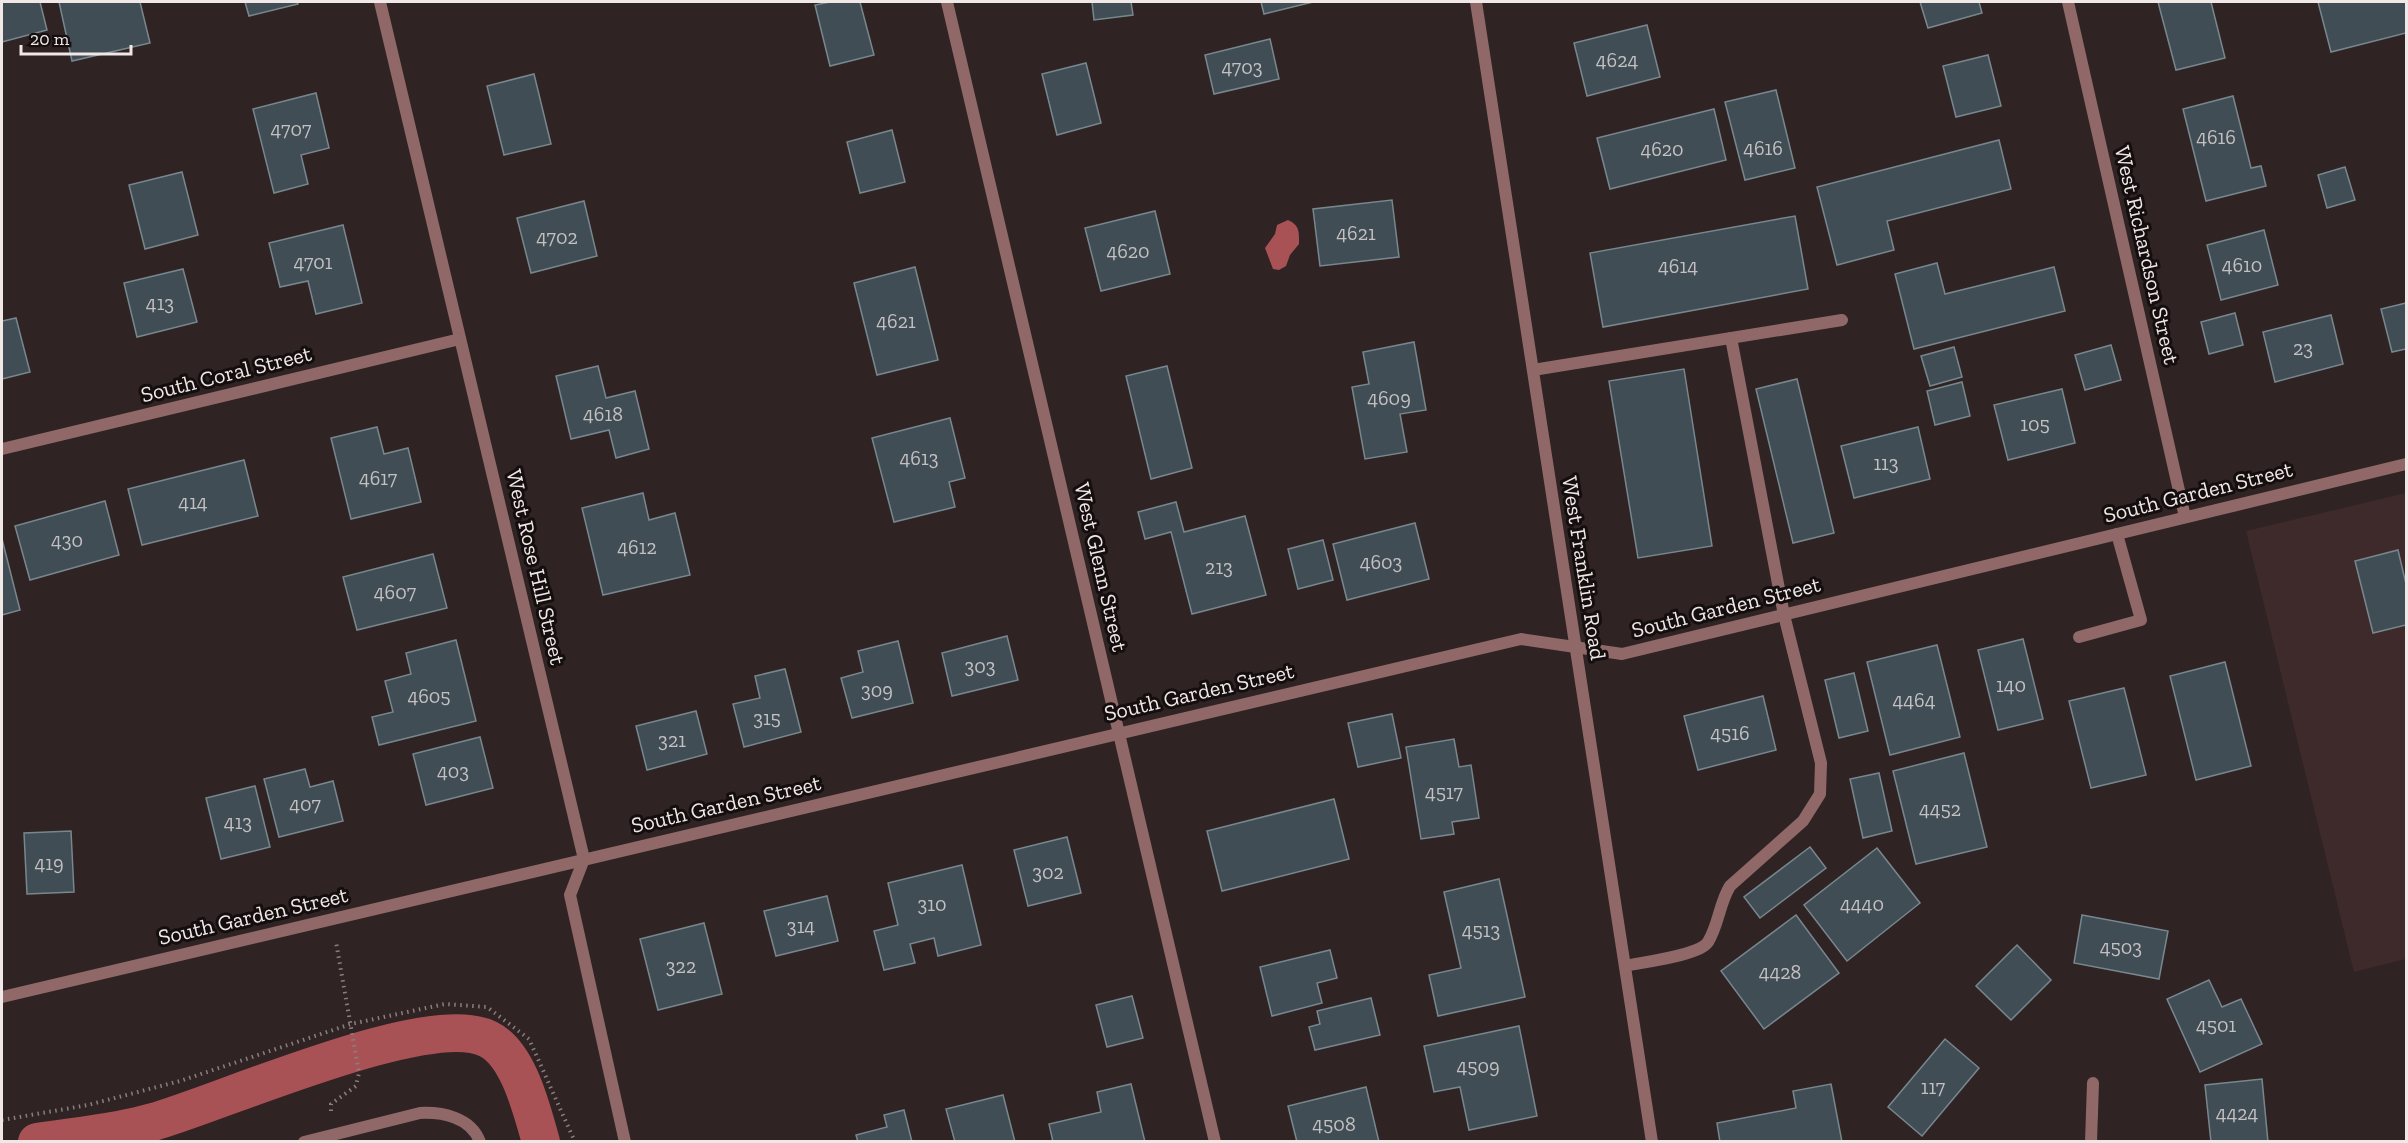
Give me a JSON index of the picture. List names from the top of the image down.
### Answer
{
  "streets": {
    "street": [
      "West Richardson Street",
      "South Coral Street",
      "South Garden Street",
      "West Rose Hill Street",
      "West Glenn Street",
      "West Franklin Road"
    ]
  },
  "crossings": [
    ["West Richardson Street", "South Garden Street"],
    ["South Coral Street", "West Rose Hill Street"],
    ["South Garden Street", "West Rose Hill Street"],
    ["South Garden Street", "West Glenn Street"],
    ["South Garden Street", "West Franklin Road"]
  ],
  "house_numbers": [
    "4624",
    "4703",
    "4707",
    "4616",
    "4616",
    "4620",
    "4621",
    "4702",
    "4620",
    "4701",
    "4610",
    "4614",
    "413",
    "4621",
    "23",
    "4609",
    "4618",
    "105",
    "4613",
    "113",
    "4617",
    "414",
    "430",
    "4612",
    "4603",
    "213",
    "4607",
    "303",
    "140",
    "309",
    "4605",
    "4464",
    "315",
    "4516",
    "321",
    "403",
    "4517",
    "407",
    "4452",
    "413",
    "419",
    "302",
    "310",
    "4440",
    "314",
    "4513",
    "4503",
    "322",
    "4428",
    "4501",
    "4509",
    "117",
    "4424",
    "4508"
  ],
  "scale_bar": "20 m"
}
